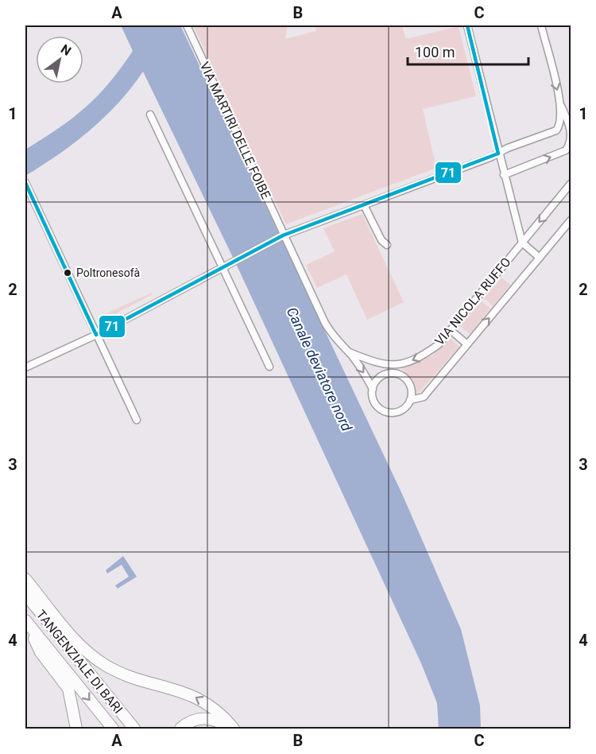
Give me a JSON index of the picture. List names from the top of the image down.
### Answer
{
  "streets": {
    "highway": ["TANGENZIALE DI BARI"],
    "street": ["VIA MARTIRI DELLE FOIBE", "VIA NICOLA RUFFO"]
  },
  "crossings": [
    ["VIA MARTIRI DELLE FOIBE", "VIA NICOLA RUFFO"]
  ],
  "water": ["Canale deviatore nord"],
  "places": ["Poltronesofà"],
  "lines": ["transit line 71"],
  "scale_bar": "100 m",
  "north": "top right",
  "grid": {
    "columns": ["A", "B", "C"],
    "rows": [
      "1",
      "2",
      "3",
      "4"
    ]
  }
}
